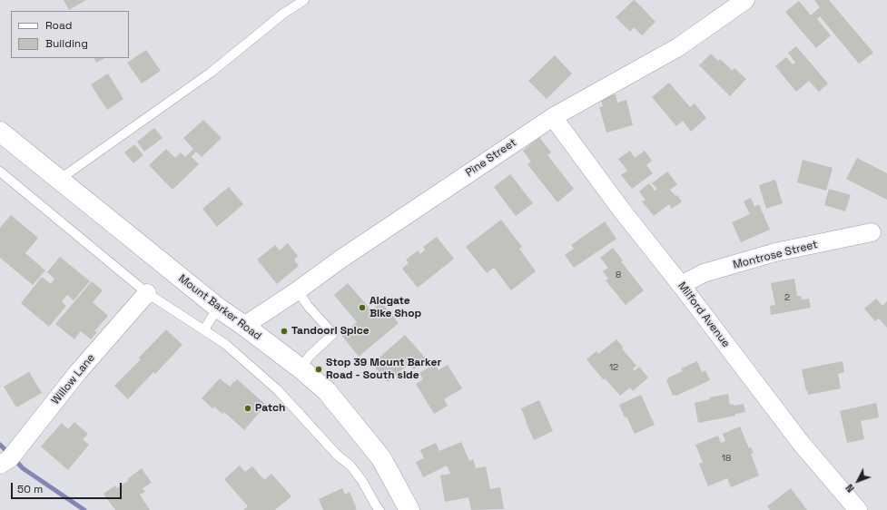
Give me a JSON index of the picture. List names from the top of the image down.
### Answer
{
  "streets": {
    "main road": ["Mount Barker Road"],
    "street": [
      "Pine Street",
      "Montrose Street",
      "Milford Avenue",
      "Willow Lane"
    ]
  },
  "crossings": [
    ["Pine Street", "Mount Barker Road"],
    ["Pine Street", "Milford Avenue"],
    ["Montrose Street", "Milford Avenue"]
  ],
  "places": [
    "Aldgate Bike Shop",
    "Tandoori Spice",
    "Stop 39 Mount Barker Road - South side",
    "Patch"
  ],
  "house_numbers": [
    "8",
    "2",
    "12",
    "18"
  ],
  "legend": ["Road", "Building"],
  "scale_bar": "50 m",
  "north": "bottom left"
}
